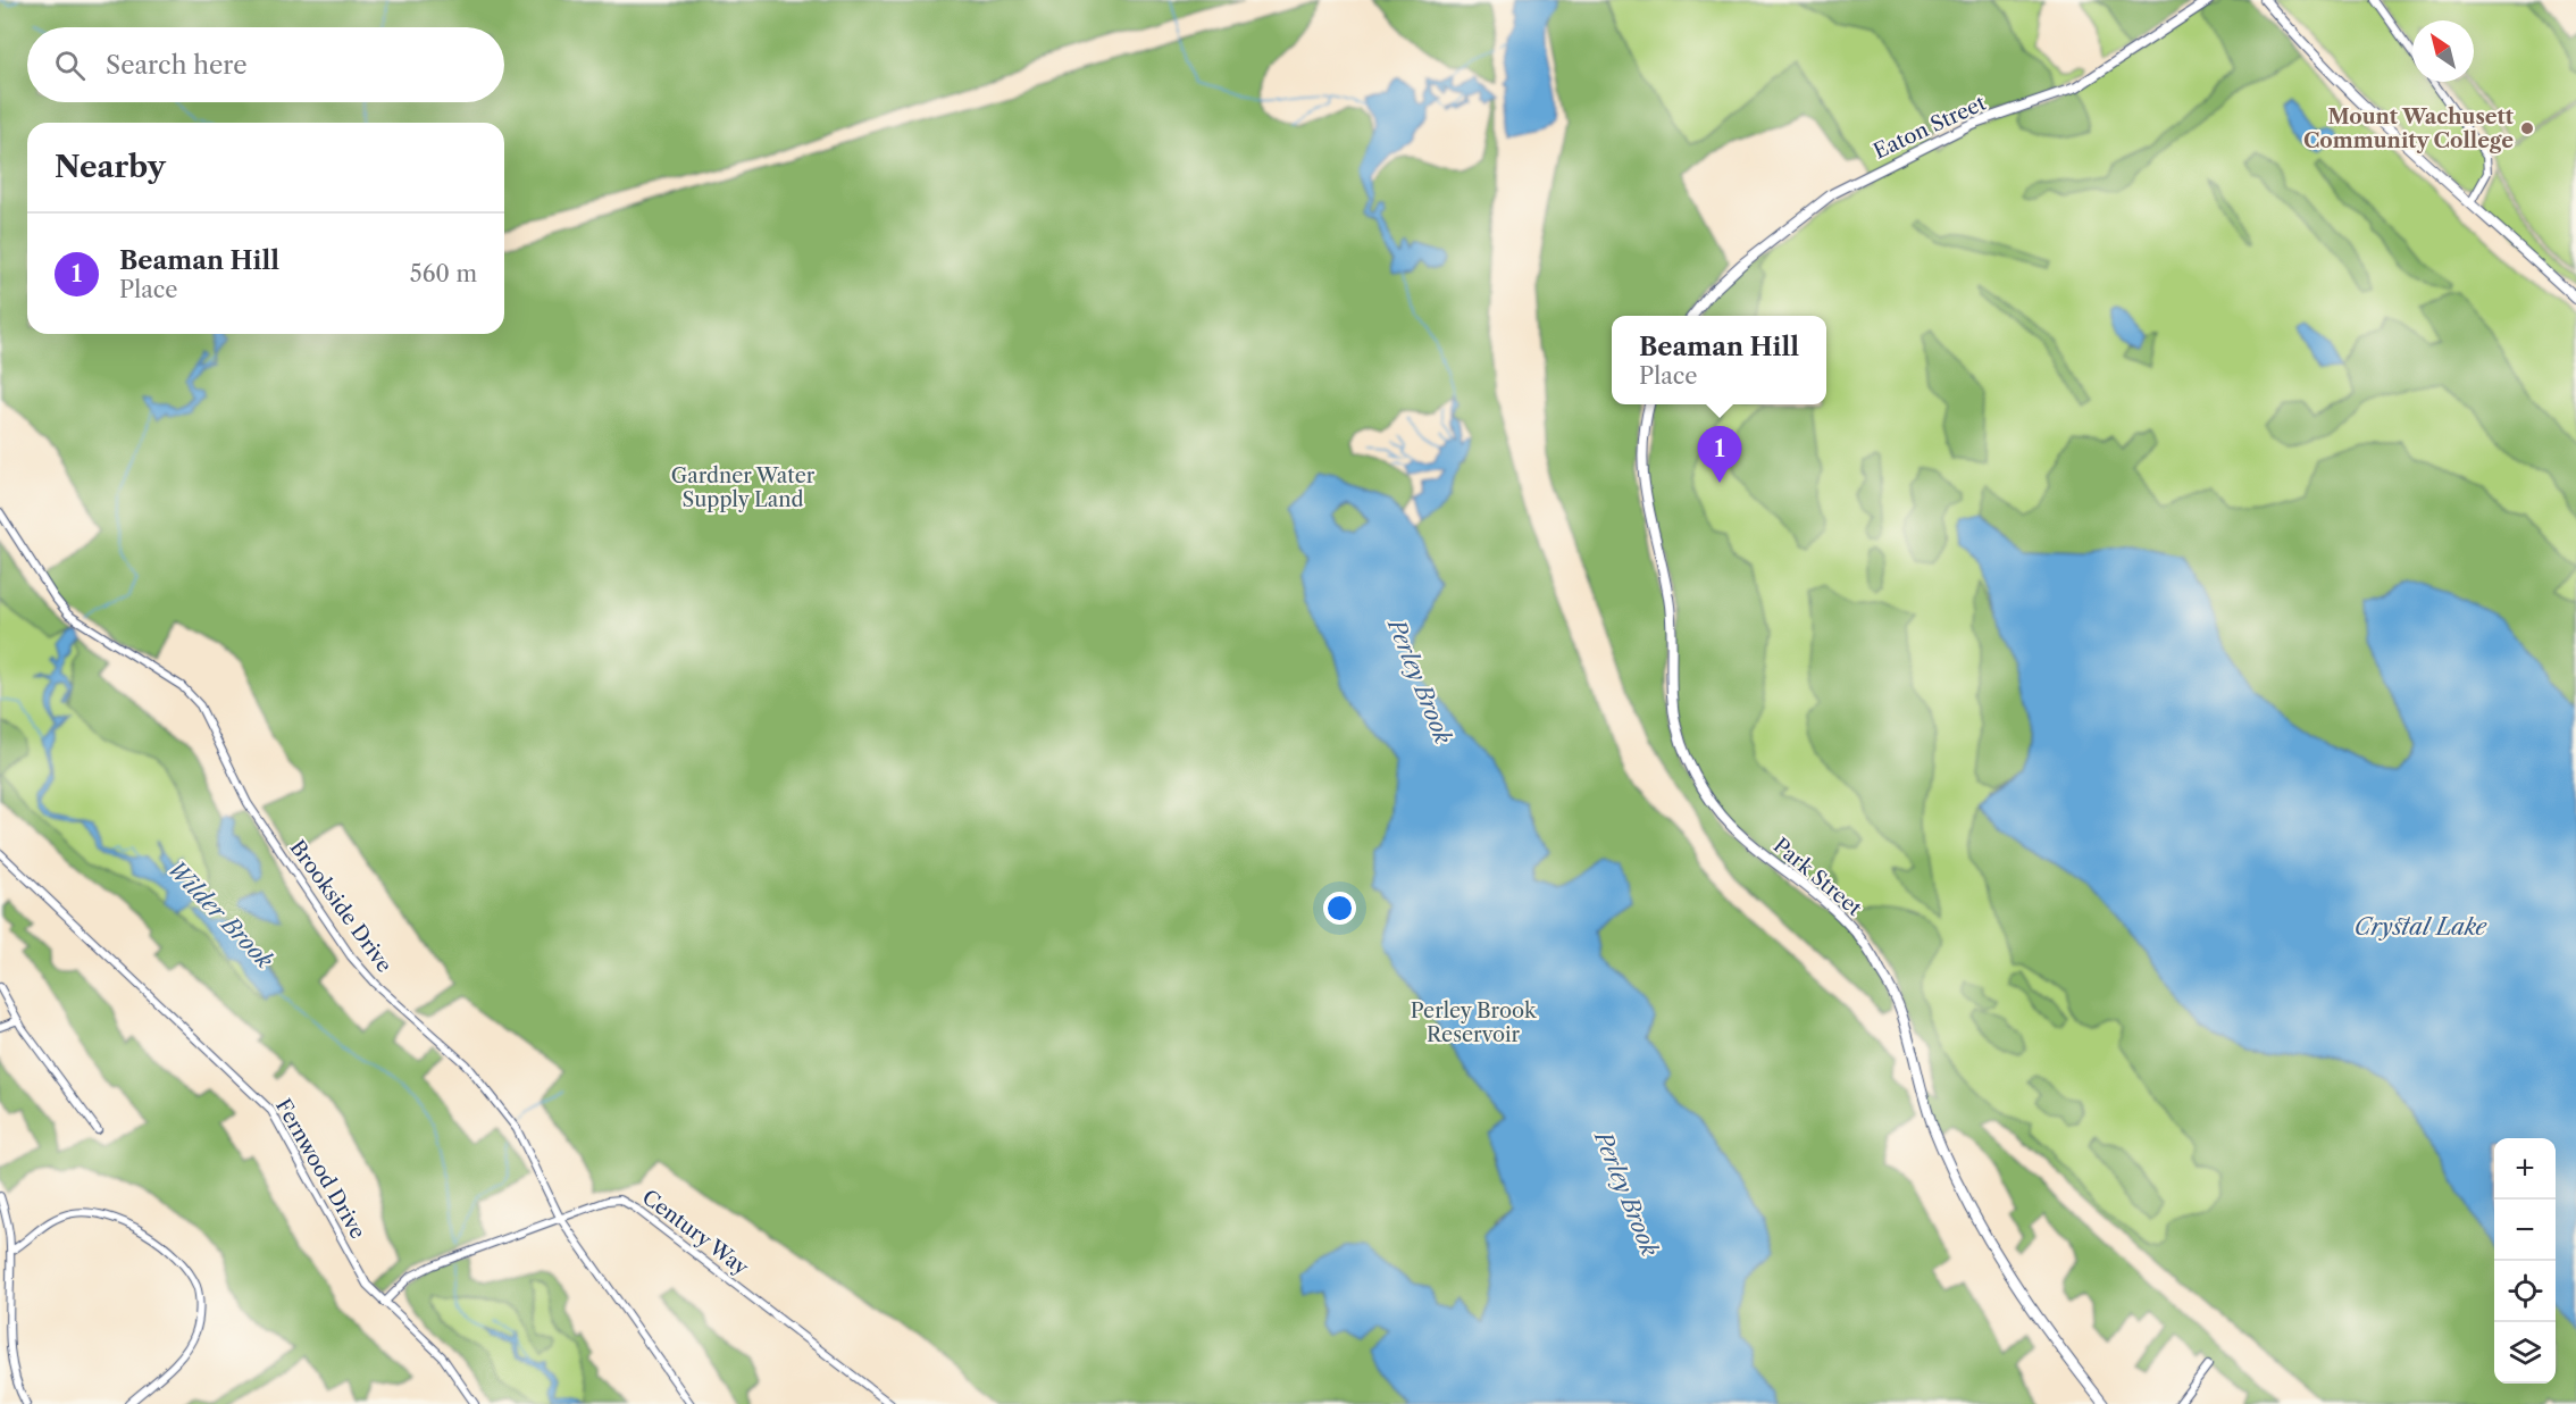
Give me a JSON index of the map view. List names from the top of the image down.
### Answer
{
  "streets": {
    "street": [
      "Eaton Street",
      "Park Street",
      "Brookside Drive",
      "Fernwood Drive",
      "Century Way"
    ]
  },
  "crossings": [
    ["Brookside Drive", "Century Way"],
    ["Fernwood Drive", "Century Way"]
  ],
  "water": ["Perley Brook", "Wilder Brook", "Crystal Lake"],
  "parks": ["Gardner Water Supply Land", "Perley Brook Reservoir"],
  "places": ["Mount Wachusett Community College"],
  "north": "top left",
  "page": {
    "search": "Search here",
    "heading": "Nearby",
    "list": [
      {
        "mark": "1",
        "name": "Beaman Hill",
        "note": "Place",
        "value": "560 m"
      }
    ],
    "popup": ["Beaman Hill", "Place"],
    "pins": "1",
    "map_buttons": ["+", "−"]
  }
}
